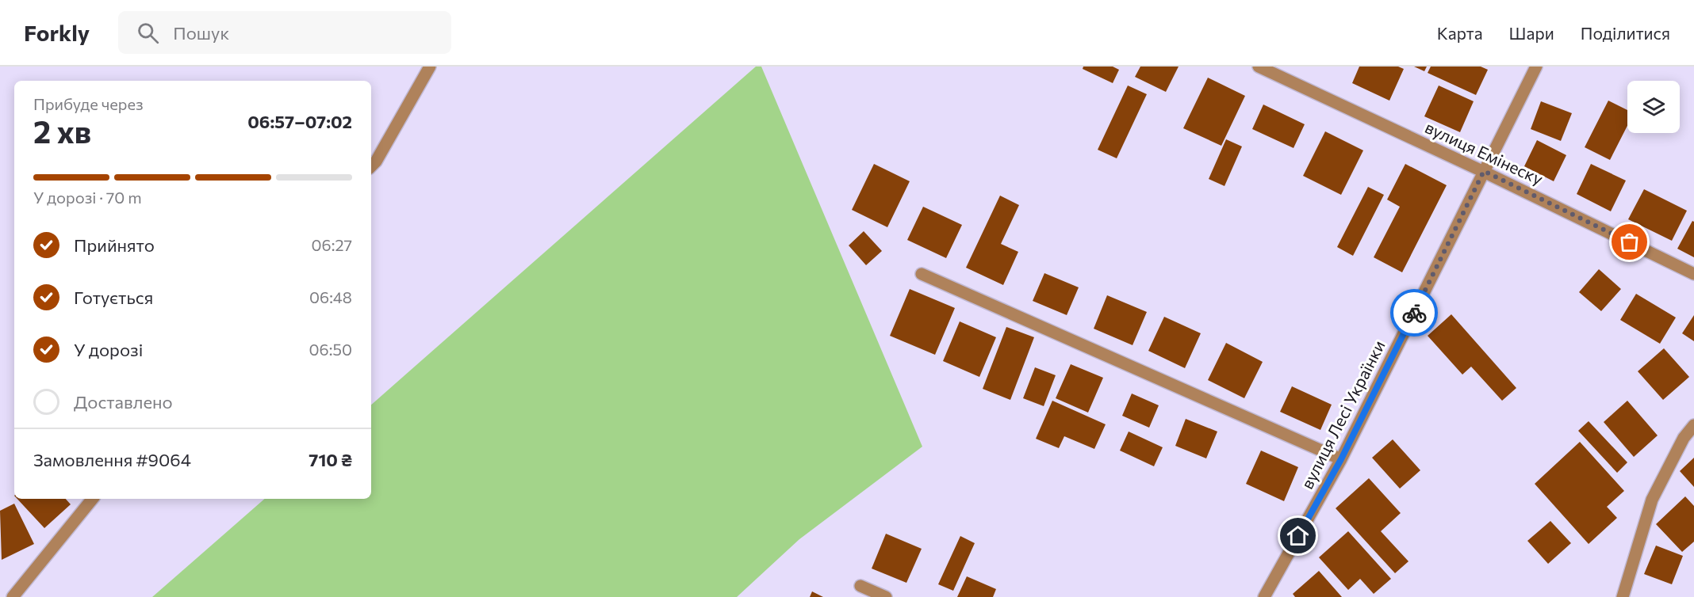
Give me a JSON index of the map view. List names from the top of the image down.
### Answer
{
  "streets": {
    "street": ["вулиця Емінеску", "вулиця Лесі Українки"]
  },
  "crossings": [
    ["вулиця Емінеску", "вулиця Лесі Українки"]
  ],
  "page": {
    "header": "Forkly",
    "search": "Пошук",
    "nav": ["Карта", "Шари", "Поділитися"],
    "heading": ["2 хв", "Прибуде через", "06:57–07:02"],
    "panel": ["Замовлення #9064", "710 ₴"],
    "bar": "У дорозі · 70 m",
    "list": [
      ["Прийнято", "06:27"],
      ["Готується", "06:48"],
      ["У дорозі", "06:50"],
      "Доставлено"
    ]
  }
}
